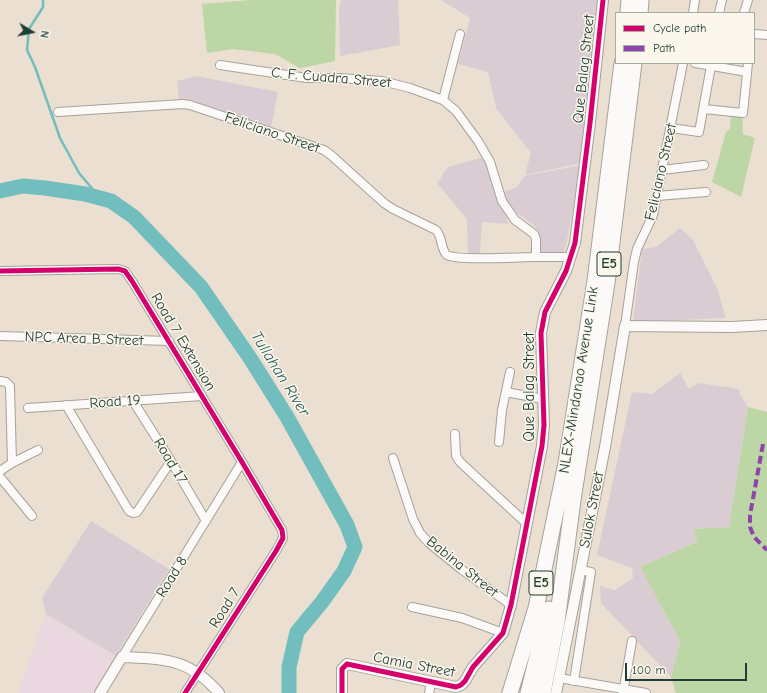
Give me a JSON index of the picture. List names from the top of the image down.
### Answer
{
  "streets": {
    "highway": ["E5", "NLEX-Mindanao Avenue Link"],
    "street": [
      "Que Balag Street",
      "C. F. Cuadra Street",
      "Feliciano Street",
      "NPC Area B Street",
      "Road 7 Extension",
      "Road 19",
      "Road 17",
      "Sulok Street",
      "Babina Street",
      "Road 8",
      "Road 7",
      "Camia Street"
    ]
  },
  "crossings": [
    ["Que Balag Street", "Babina Street"],
    ["Que Balag Street", "Camia Street"],
    ["C. F. Cuadra Street", "Feliciano Street"],
    ["Feliciano Street", "Sulok Street"],
    ["NPC Area B Street", "Road 7 Extension"],
    ["Road 7 Extension", "Road 19"],
    ["Road 7 Extension", "Road 8"],
    ["Road 7 Extension", "Road 7"],
    ["Road 19", "Road 17"],
    ["Road 17", "Road 8"]
  ],
  "water": ["Tullahan River"],
  "legend": ["Cycle path", "Path"],
  "scale_bar": "100 m",
  "north": "right"
}
